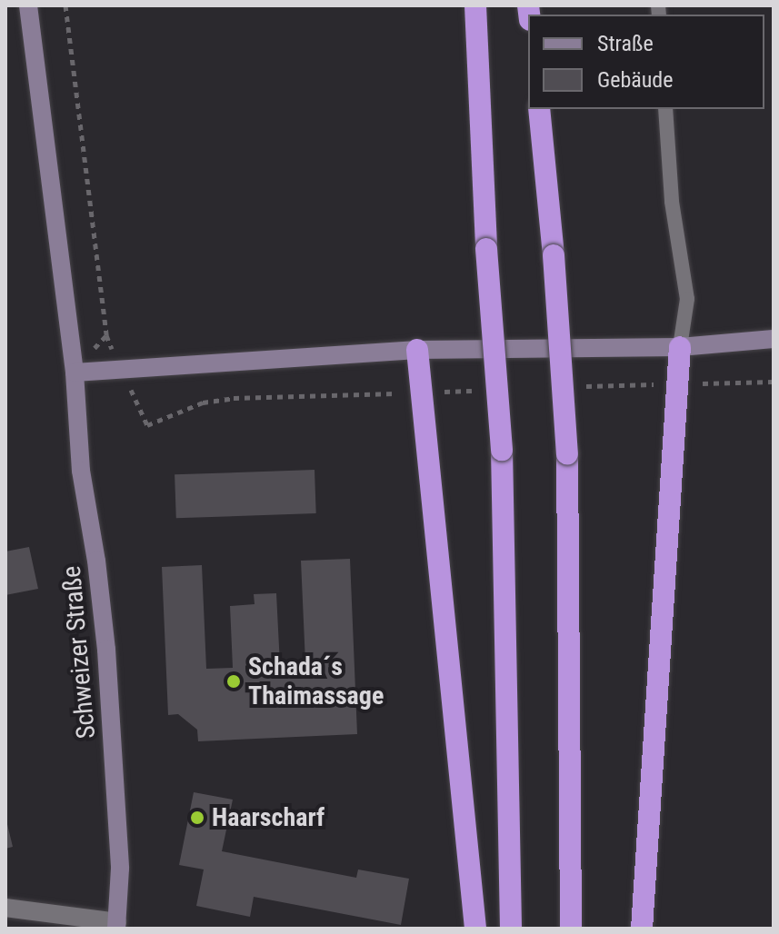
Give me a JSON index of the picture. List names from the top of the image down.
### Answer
{
  "streets": {
    "street": ["Schweizer Straße"]
  },
  "places": ["Schada´s Thaimassage", "Haarscharf"],
  "legend": ["Straße", "Gebäude"]
}
